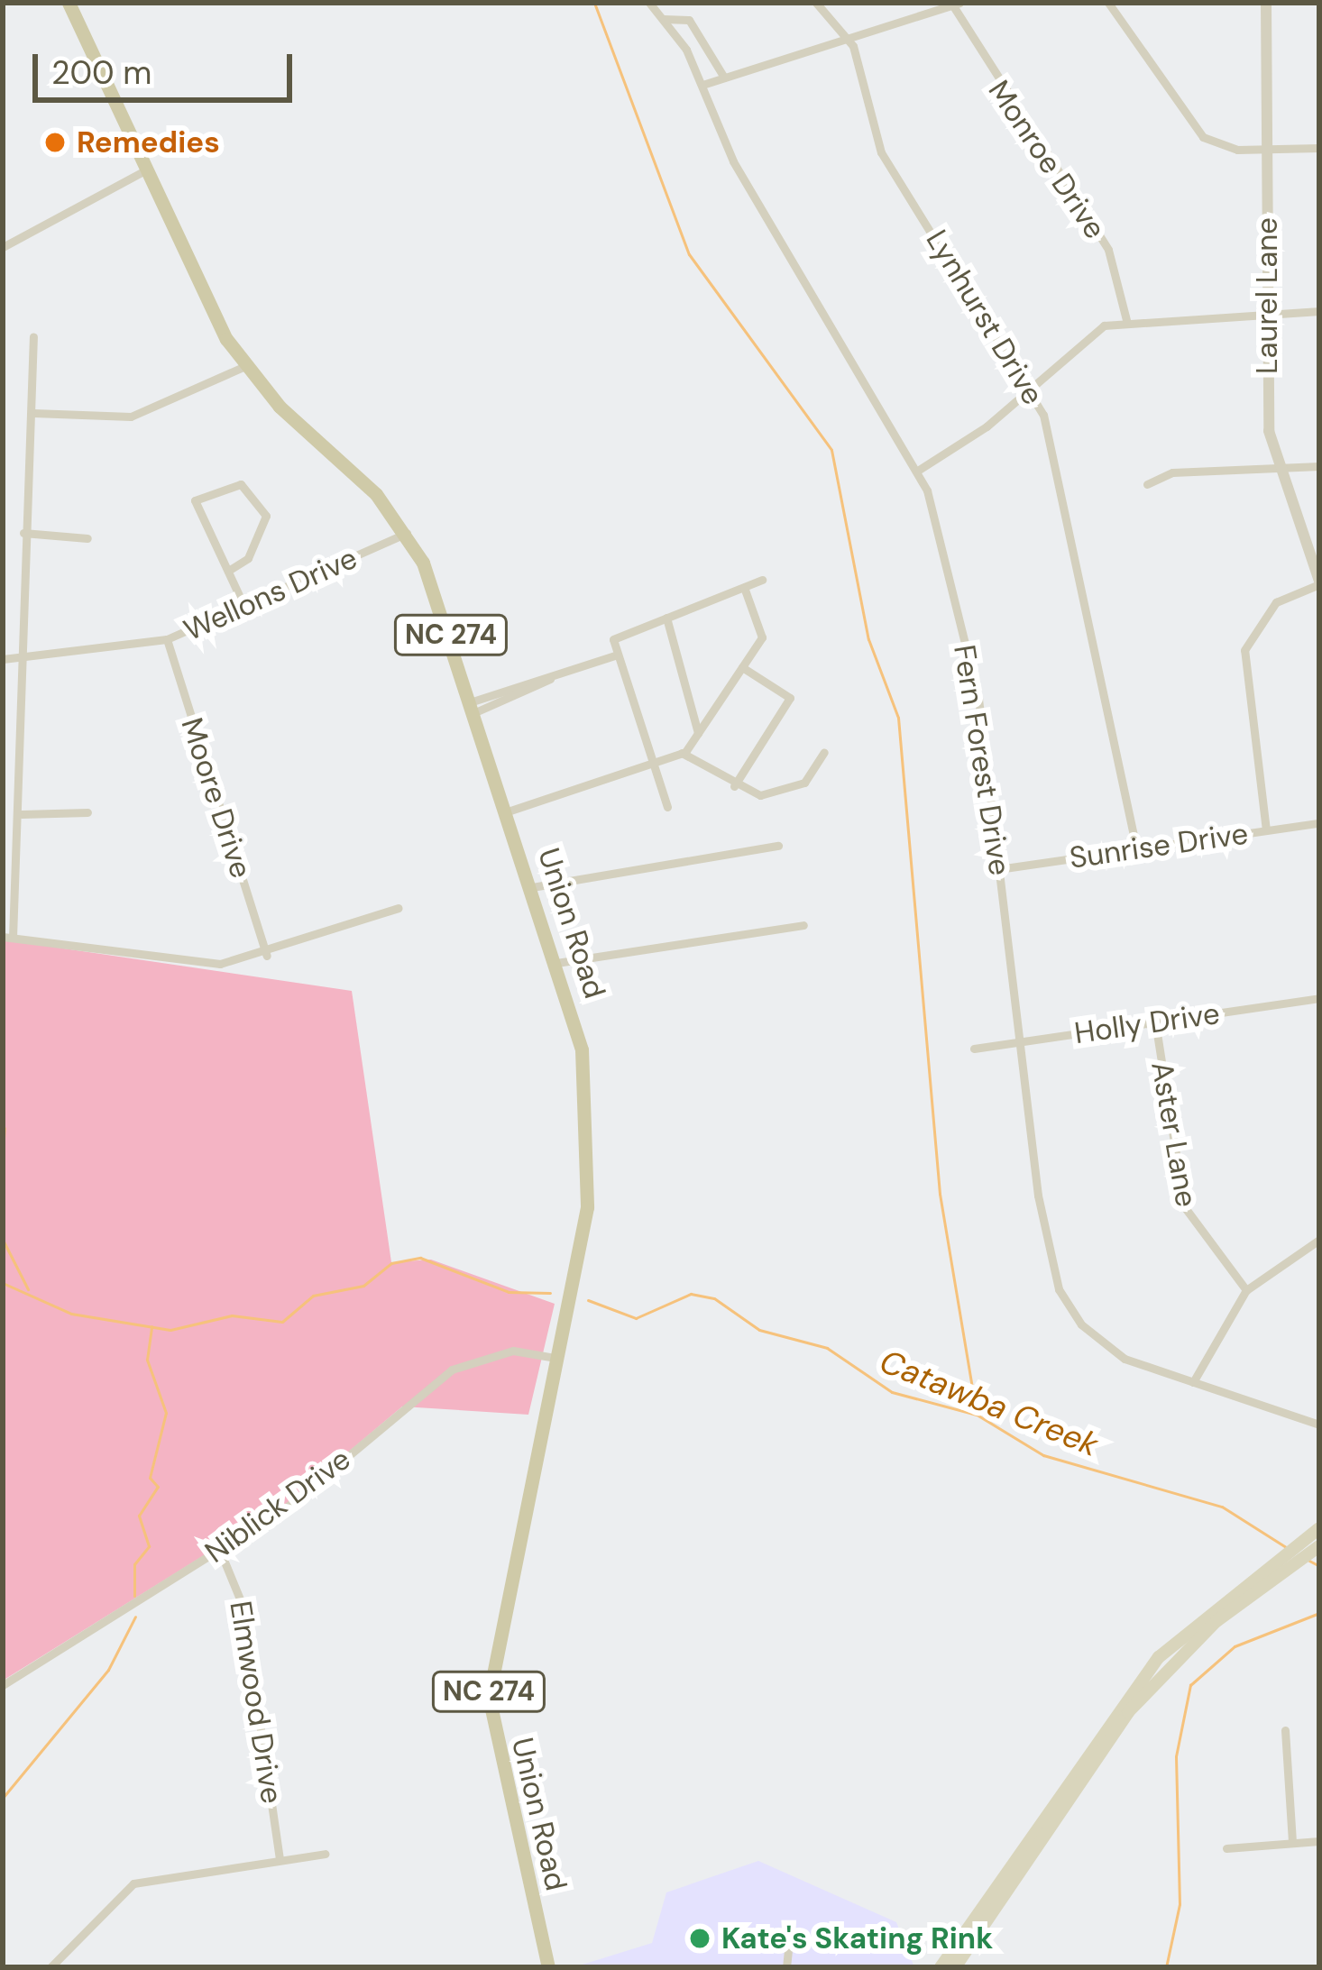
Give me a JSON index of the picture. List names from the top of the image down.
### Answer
{
  "streets": {
    "main road": ["NC 274", "Union Road"],
    "street": [
      "Monroe Drive",
      "Laurel Lane",
      "Lynhurst Drive",
      "Wellons Drive",
      "Fern Forest Drive",
      "Moore Drive",
      "Sunrise Drive",
      "Holly Drive",
      "Aster Lane",
      "Niblick Drive",
      "Elmwood Drive"
    ]
  },
  "crossings": [
    ["Lynhurst Drive", "Sunrise Drive"],
    ["Wellons Drive", "Moore Drive"],
    ["Wellons Drive", "Union Road"],
    ["Fern Forest Drive", "Sunrise Drive"],
    ["Fern Forest Drive", "Holly Drive"],
    ["Union Road", "Niblick Drive"],
    ["Holly Drive", "Aster Lane"],
    ["Niblick Drive", "Elmwood Drive"]
  ],
  "water": ["Catawba Creek"],
  "places": ["Remedies", "Kate's Skating Rink"],
  "scale_bar": "200 m"
}
